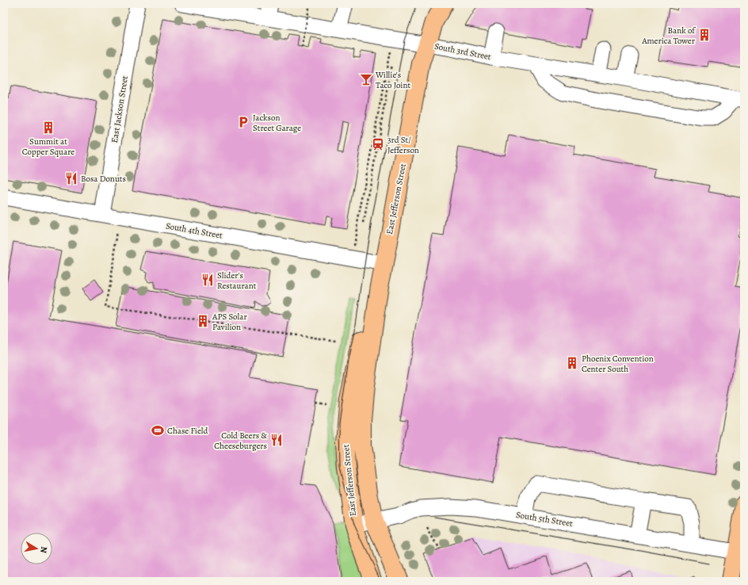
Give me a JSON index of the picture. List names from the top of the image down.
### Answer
{
  "streets": {
    "main road": ["East Jefferson Street"],
    "street": [
      "South 3rd Street",
      "East Jackson Street",
      "South 4th Street",
      "South 5th Street"
    ]
  },
  "crossings": [
    ["South 3rd Street", "East Jefferson Street"],
    ["East Jackson Street", "South 4th Street"],
    ["East Jefferson Street", "South 4th Street"],
    ["East Jefferson Street", "South 5th Street"]
  ],
  "places": {
    "building": [
      "Bank of America Tower",
      "Summit at Copper Square",
      "APS Solar Pavilion",
      "Phoenix Convention Center South"
    ],
    "bar": ["Willie's Taco Joint"],
    "parking": ["Jackson Street Garage"],
    "station": ["3rd St/ Jefferson"],
    "restaurant": ["Bosa Donuts", "Slider's Restaurant", "Cold Beers & Cheeseburgers"],
    "sports": ["Chase Field"]
  },
  "north": "right"
}
